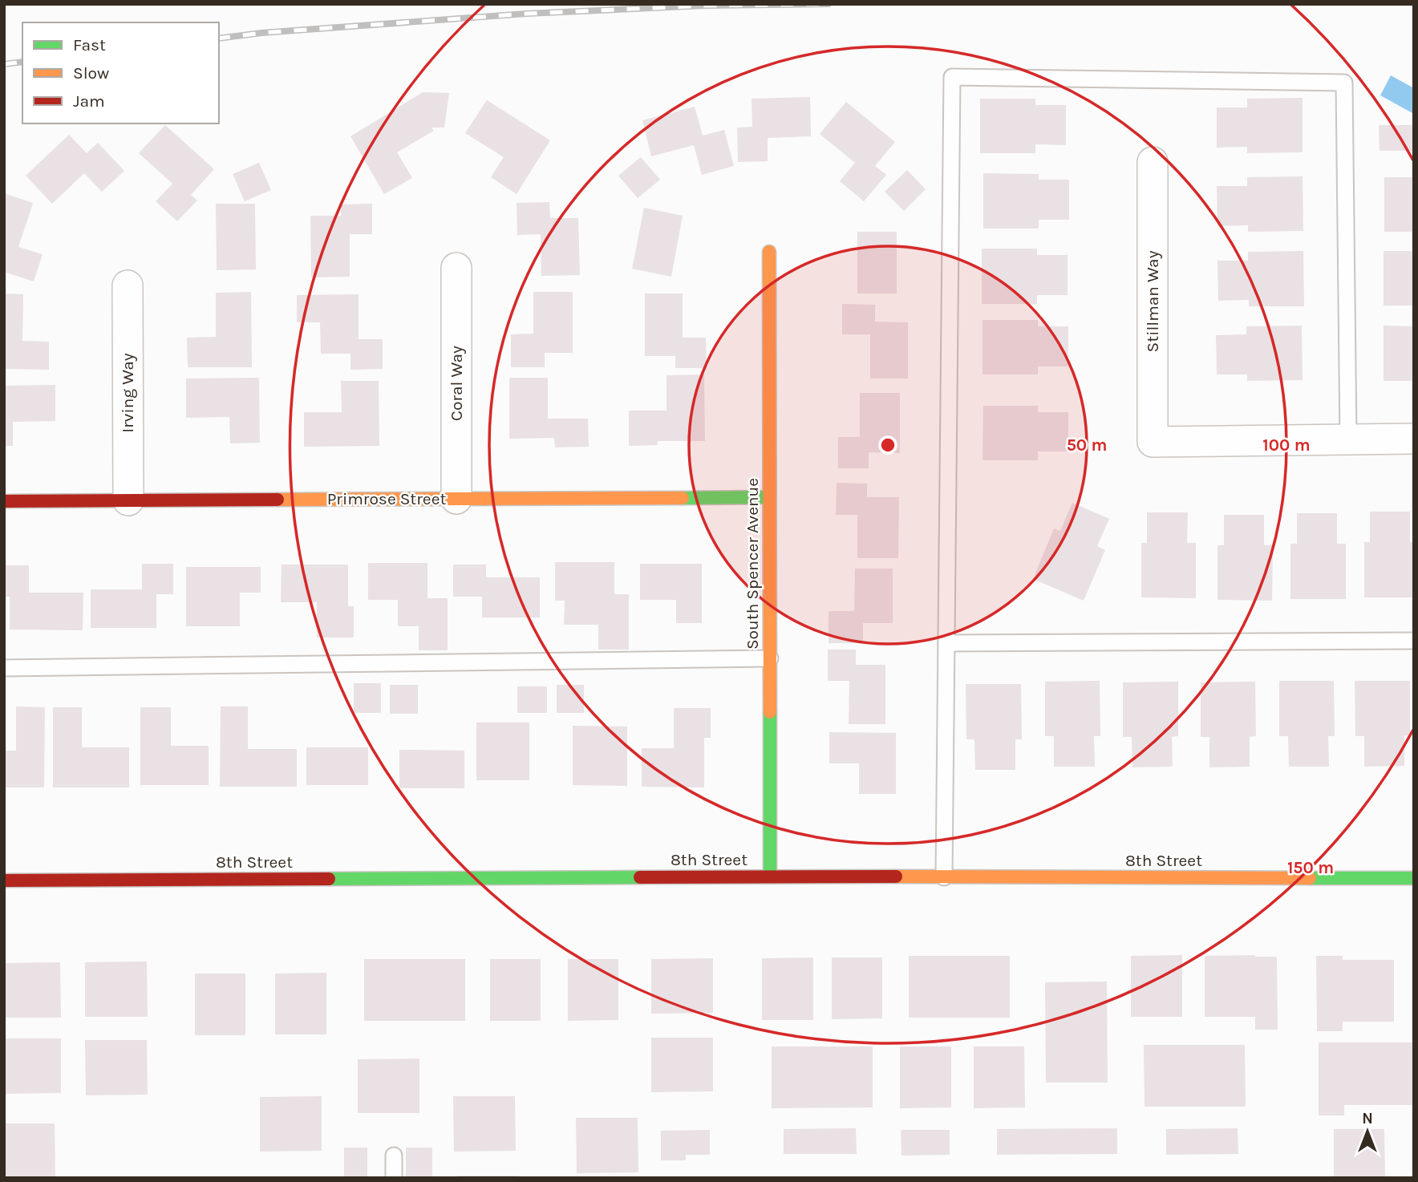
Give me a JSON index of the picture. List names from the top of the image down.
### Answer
{
  "streets": {
    "street": [
      "Stillman Way",
      "Coral Way",
      "Irving Way",
      "Primrose Street",
      "South Spencer Avenue",
      "8th Street"
    ]
  },
  "crossings": [
    ["Coral Way", "Primrose Street"],
    ["Irving Way", "Primrose Street"],
    ["Primrose Street", "South Spencer Avenue"],
    ["South Spencer Avenue", "8th Street"]
  ],
  "legend": ["Fast", "Slow", "Jam"],
  "north": "top",
  "rings": ["50 m", "100 m", "150 m"]
}
